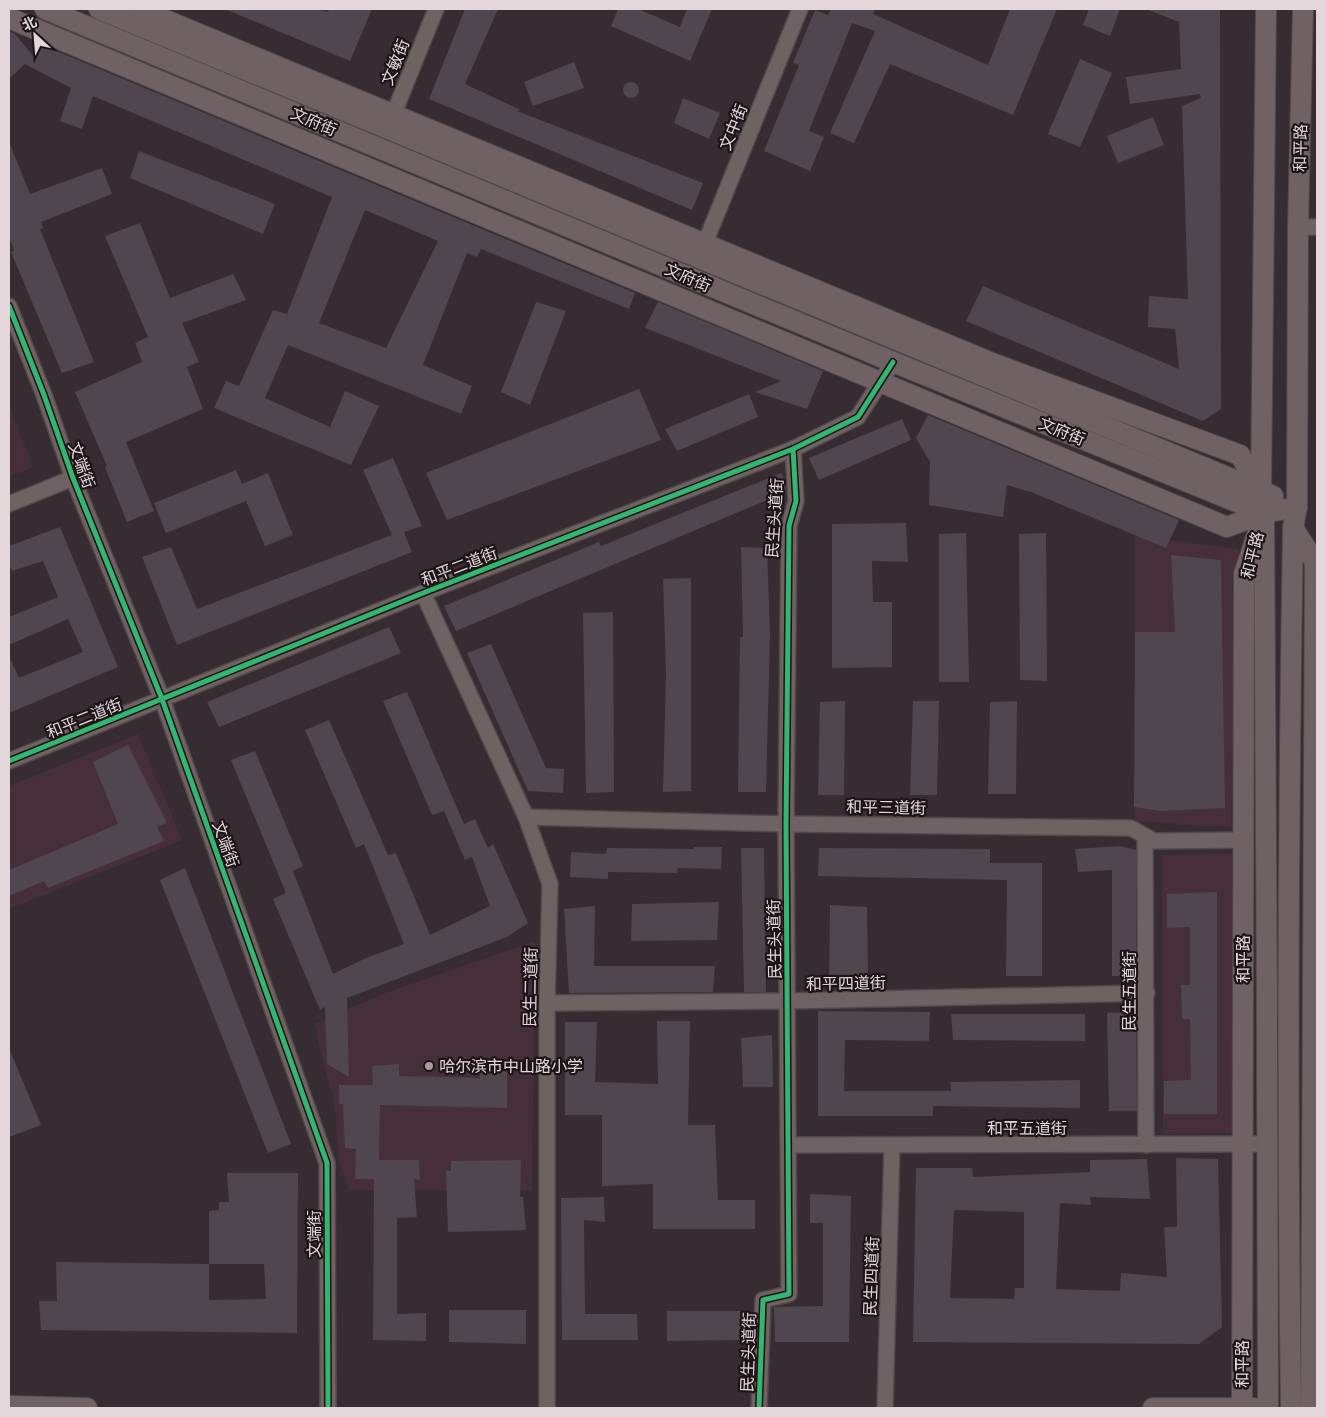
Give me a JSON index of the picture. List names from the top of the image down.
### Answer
{
  "streets": {
    "main road": ["文府街", "和平路"],
    "street": [
      "文敏街",
      "文中街",
      "文端街",
      "民生头道街",
      "和平二道街",
      "和平三道街",
      "和平四道街",
      "民生二道街",
      "民生五道街",
      "和平五道街",
      "民生四道街"
    ]
  },
  "crossings": [
    ["文敏街", "文府街"],
    ["文府街", "文中街"],
    ["文府街", "和平路"],
    ["文府街", "和平二道街"],
    ["和平路", "和平三道街"],
    ["和平路", "和平五道街"],
    ["文端街", "和平二道街"],
    ["民生头道街", "和平二道街"],
    ["民生头道街", "和平三道街"],
    ["民生头道街", "和平四道街"],
    ["民生头道街", "和平五道街"],
    ["和平二道街", "民生二道街"],
    ["和平三道街", "民生二道街"],
    ["和平三道街", "民生五道街"],
    ["和平四道街", "民生二道街"],
    ["和平四道街", "民生五道街"],
    ["民生五道街", "和平五道街"],
    ["和平五道街", "民生四道街"]
  ],
  "places": ["哈尔滨市中山路小学"],
  "north": "top left"
}
